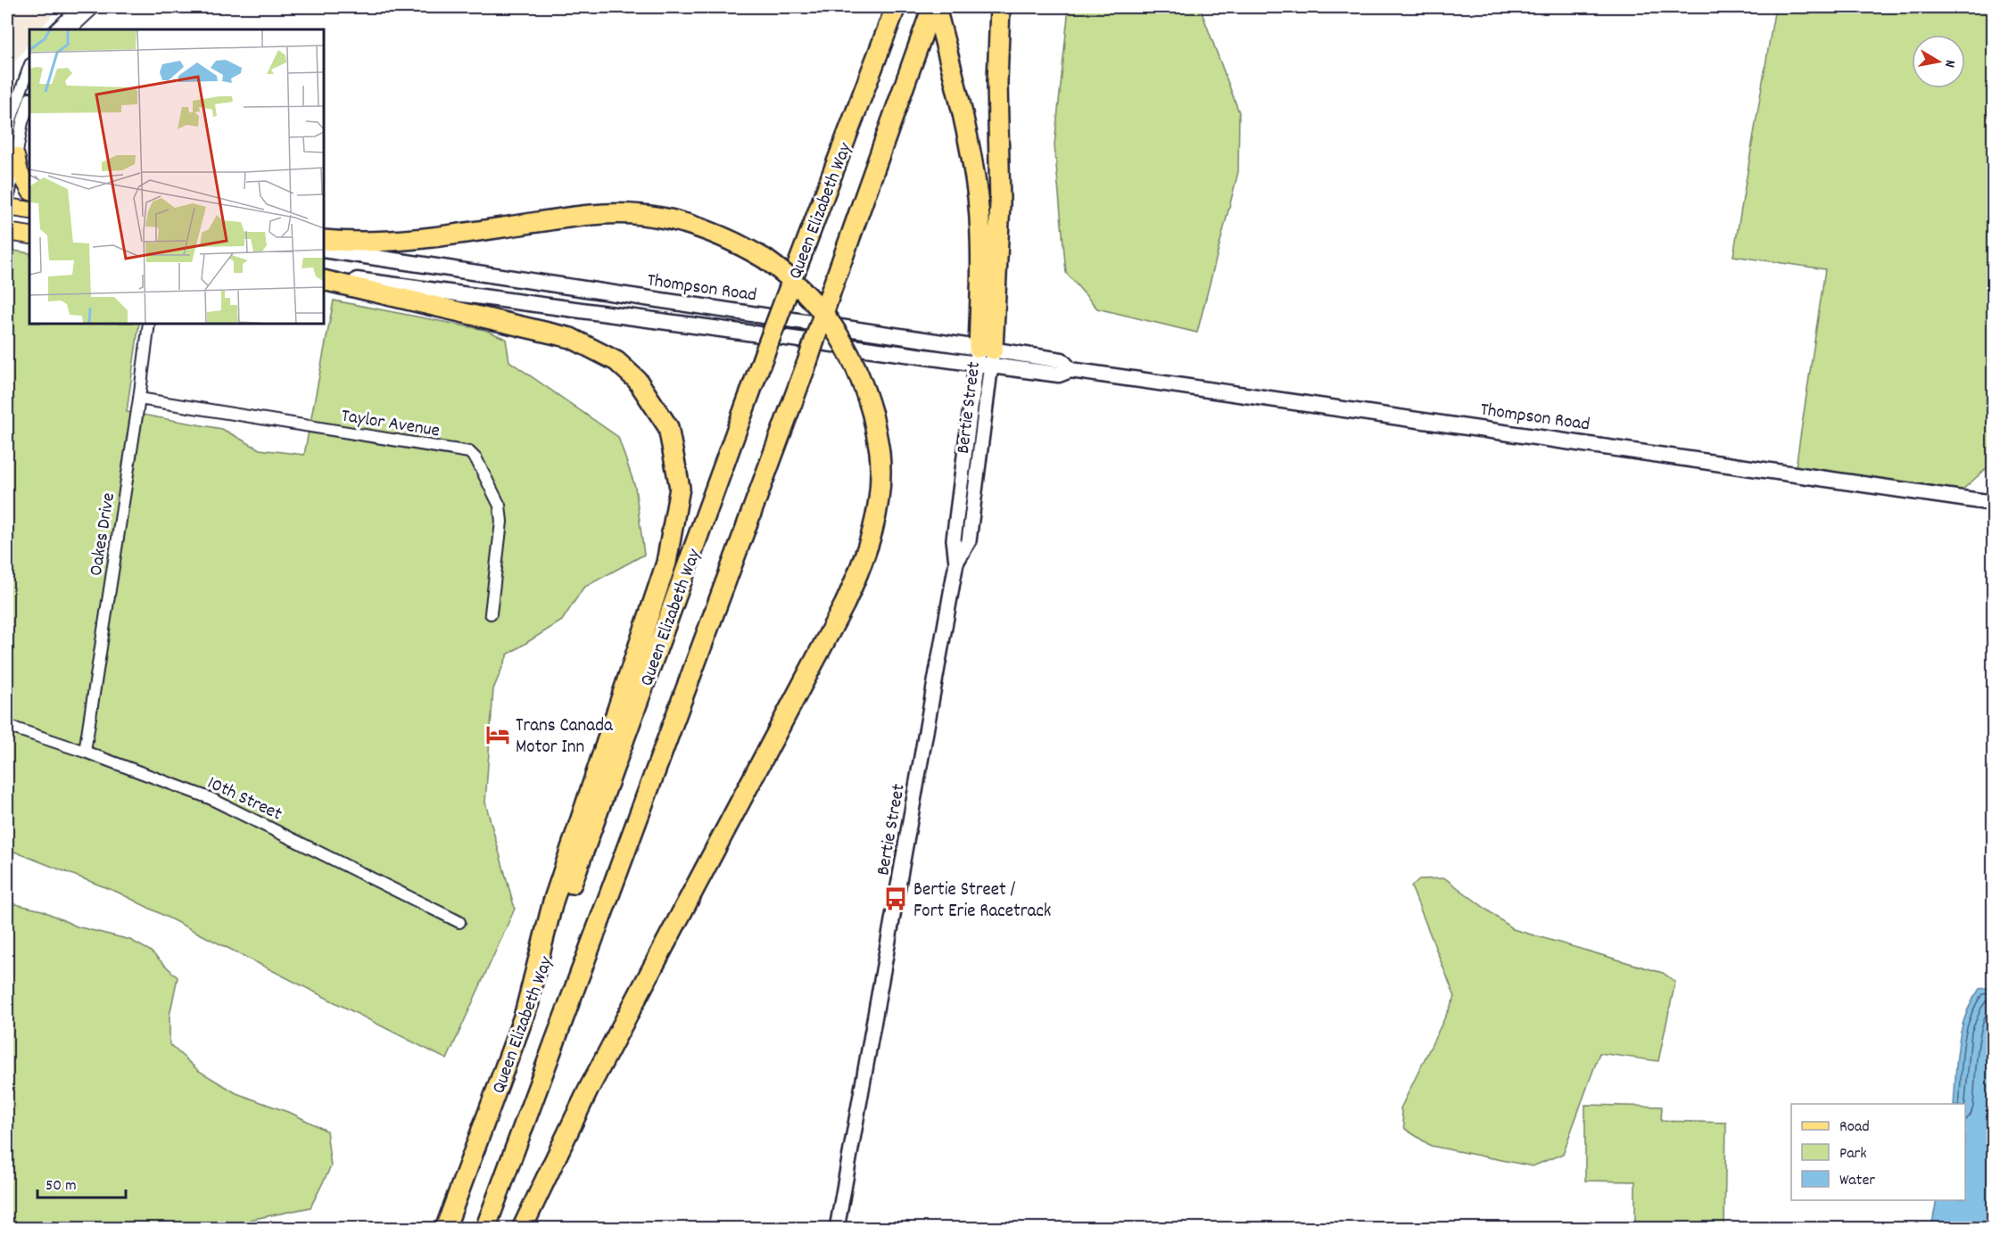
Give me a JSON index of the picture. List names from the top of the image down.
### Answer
{
  "streets": {
    "highway": ["Queen Elizabeth Way"],
    "main road": ["Thompson Road"],
    "street": [
      "Bertie Street",
      "Taylor Avenue",
      "Oakes Drive",
      "10th Street"
    ]
  },
  "crossings": [
    ["Thompson Road", "Bertie Street"],
    ["Taylor Avenue", "Oakes Drive"],
    ["Oakes Drive", "10th Street"]
  ],
  "places": {
    "hotel": ["Trans Canada Motor Inn"],
    "bus stop": ["Bertie Street / Fort Erie Racetrack"]
  },
  "legend": ["Road", "Park", "Water"],
  "scale_bar": "50 m",
  "north": "right"
}
